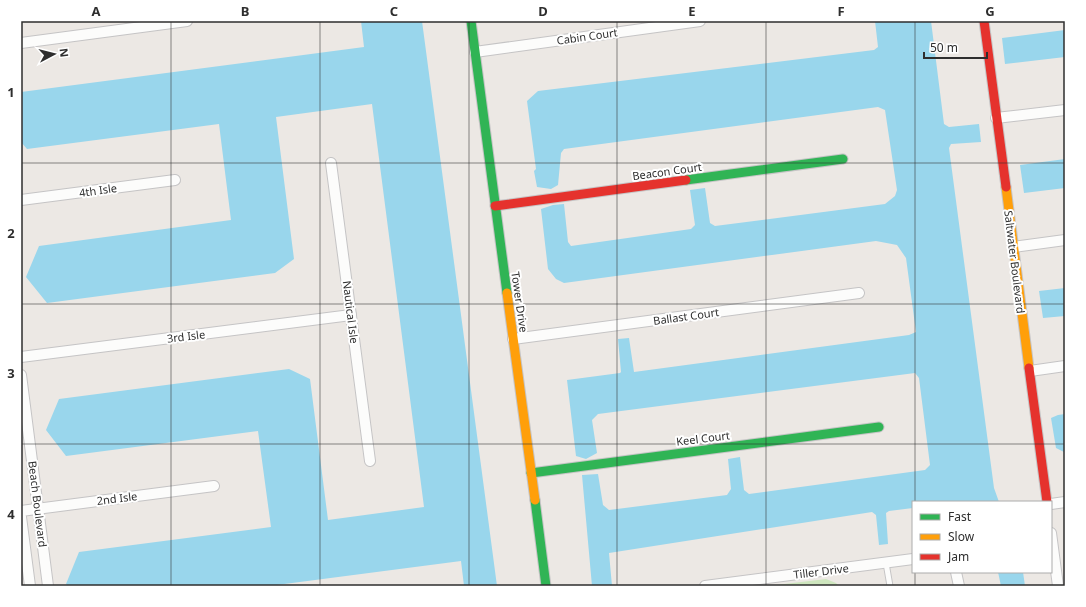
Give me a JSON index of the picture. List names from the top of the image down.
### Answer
{
  "streets": {
    "street": [
      "Cabin Court",
      "Beacon Court",
      "4th Isle",
      "Saltwater Boulevard",
      "Tower Drive",
      "Nautical Isle",
      "Ballast Court",
      "3rd Isle",
      "Keel Court",
      "2nd Isle",
      "Beach Boulevard",
      "Tiller Drive"
    ]
  },
  "crossings": [
    ["Cabin Court", "Tower Drive"],
    ["Beacon Court", "Tower Drive"],
    ["Tower Drive", "Ballast Court"],
    ["Tower Drive", "Keel Court"],
    ["Nautical Isle", "3rd Isle"],
    ["2nd Isle", "Beach Boulevard"]
  ],
  "legend": ["Fast", "Slow", "Jam"],
  "scale_bar": "50 m",
  "north": "right",
  "grid": {
    "columns": [
      "A",
      "B",
      "C",
      "D",
      "E",
      "F",
      "G"
    ],
    "rows": [
      "1",
      "2",
      "3",
      "4"
    ]
  }
}
